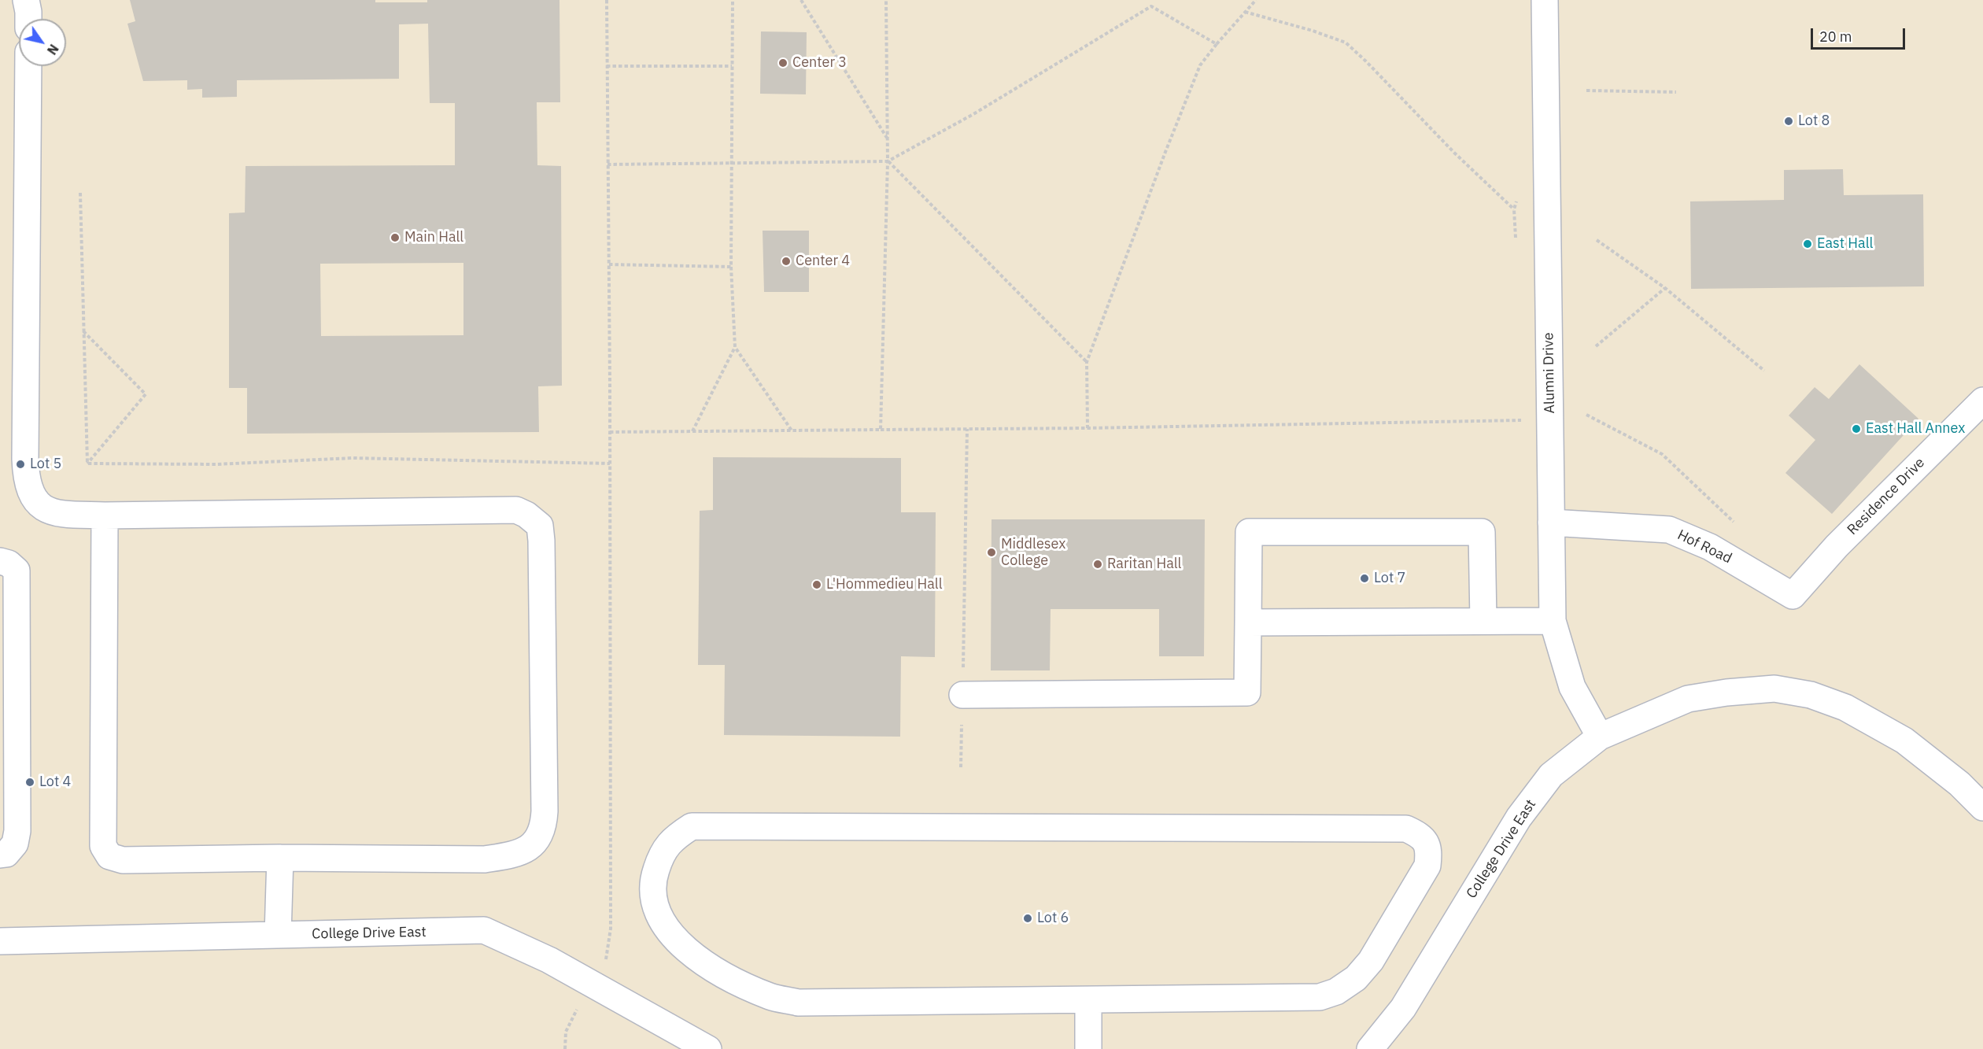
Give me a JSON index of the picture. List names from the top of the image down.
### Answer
{
  "streets": {
    "street": [
      "Alumni Drive",
      "Residence Drive",
      "Hof Road",
      "College Drive East"
    ]
  },
  "crossings": [
    ["Alumni Drive", "Hof Road"],
    ["Alumni Drive", "College Drive East"],
    ["Residence Drive", "Hof Road"]
  ],
  "places": [
    "Center 3",
    "Lot 8",
    "Main Hall",
    "East Hall",
    "Center 4",
    "East Hall Annex",
    "Lot 5",
    "Middlesex College",
    "Raritan Hall",
    "Lot 7",
    "L'Hommedieu Hall",
    "Lot 4",
    "Lot 6"
  ],
  "scale_bar": "20 m",
  "north": "bottom right"
}
